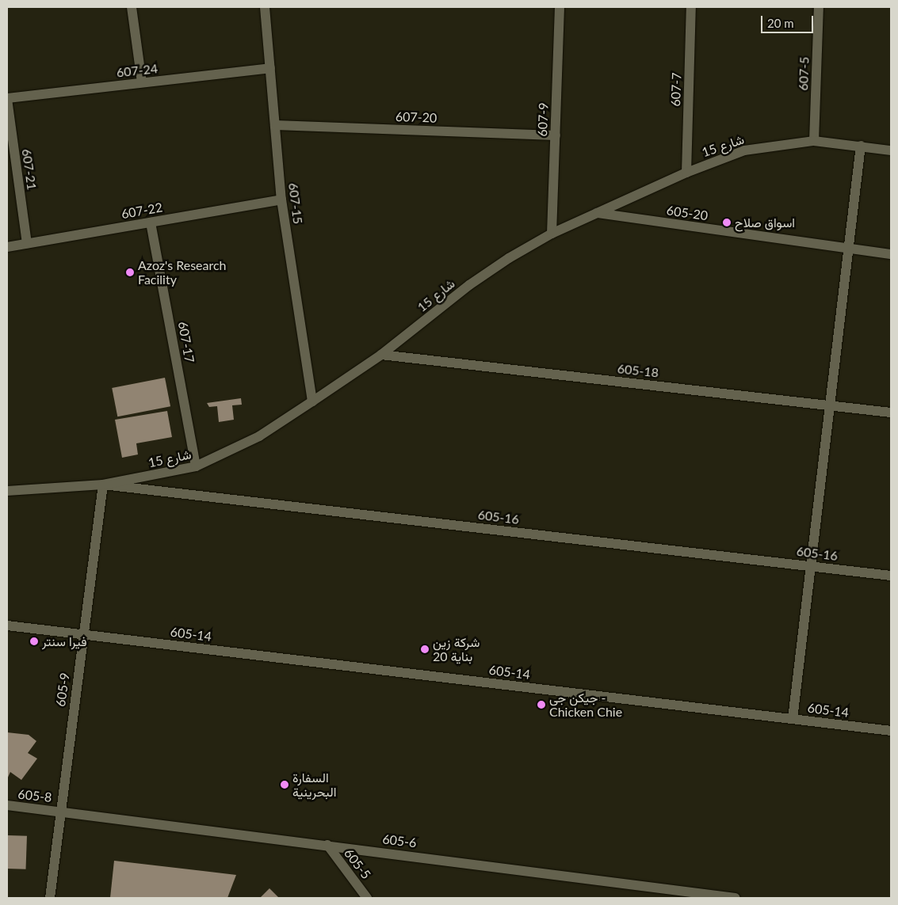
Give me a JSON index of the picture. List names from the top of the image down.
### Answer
{
  "streets": {
    "street": [
      "607-24",
      "607-5",
      "607-7",
      "607-20",
      "607-9",
      "شارع 15",
      "607-21",
      "607-15",
      "607-22",
      "605-20",
      "607-17",
      "605-18",
      "605-16",
      "605-14",
      "605-9",
      "605-8",
      "605-6",
      "605-5"
    ]
  },
  "crossings": [
    ["607-24", "607-21"],
    ["607-24", "607-15"],
    ["607-5", "شارع 15"],
    ["607-7", "شارع 15"],
    ["607-20", "607-9"],
    ["607-20", "607-15"],
    ["607-9", "شارع 15"],
    ["شارع 15", "607-15"],
    ["شارع 15", "605-20"],
    ["شارع 15", "607-17"],
    ["شارع 15", "605-18"],
    ["شارع 15", "605-16"],
    ["شارع 15", "605-9"],
    ["607-21", "607-22"],
    ["607-15", "607-22"],
    ["607-22", "607-17"],
    ["605-16", "605-9"],
    ["605-14", "605-9"],
    ["605-9", "605-8"],
    ["605-9", "605-6"],
    ["605-8", "605-6"],
    ["605-6", "605-5"]
  ],
  "places": [
    "اسواق صلاح",
    "Azoz's Research Facility",
    "فيرا سنتر",
    "شركة زين بناية 20",
    "جيكن جي - Chicken Chie",
    "السفارة البحرينية"
  ],
  "scale_bar": "20 m"
}
